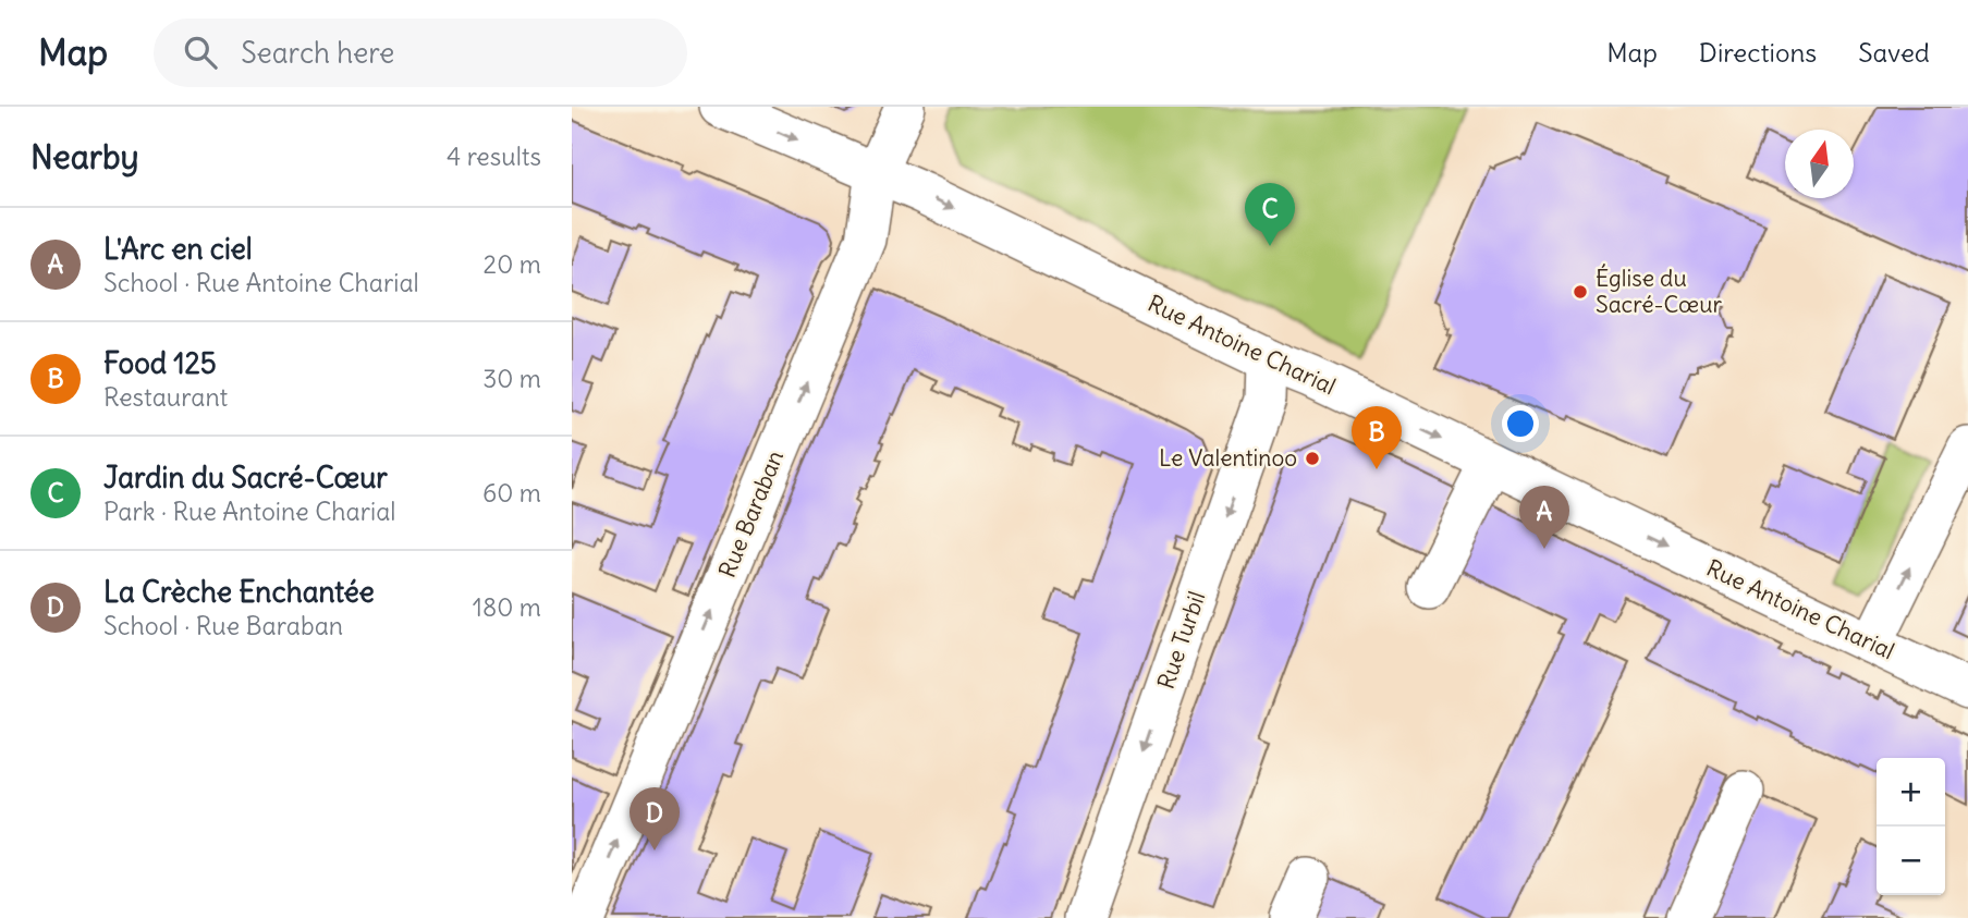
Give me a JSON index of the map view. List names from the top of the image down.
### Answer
{
  "streets": {
    "street": ["Rue Antoine Charial", "Rue Baraban", "Rue Turbil"]
  },
  "crossings": [
    ["Rue Antoine Charial", "Rue Baraban"],
    ["Rue Antoine Charial", "Rue Turbil"]
  ],
  "one_way": ["Rue Antoine Charial", "Rue Baraban"],
  "places": ["Église du Sacré-Cœur", "Le Valentinoo"],
  "north": "top",
  "page": {
    "header": "Map",
    "search": "Search here",
    "nav": ["Map", "Directions", "Saved"],
    "heading": ["Nearby", "4 results"],
    "pins": [
      "C",
      "B",
      "A",
      "D"
    ],
    "list": [
      {
        "mark": "A",
        "name": "L'Arc en ciel",
        "note": "School · Rue Antoine Charial",
        "value": "20 m"
      },
      {
        "mark": "B",
        "name": "Food 125",
        "note": "Restaurant",
        "value": "30 m"
      },
      {
        "mark": "C",
        "name": "Jardin du Sacré-Cœur",
        "note": "Park · Rue Antoine Charial",
        "value": "60 m"
      },
      {
        "mark": "D",
        "name": "La Crèche Enchantée",
        "note": "School · Rue Baraban",
        "value": "180 m"
      }
    ],
    "map_buttons": ["+", "−"]
  }
}
